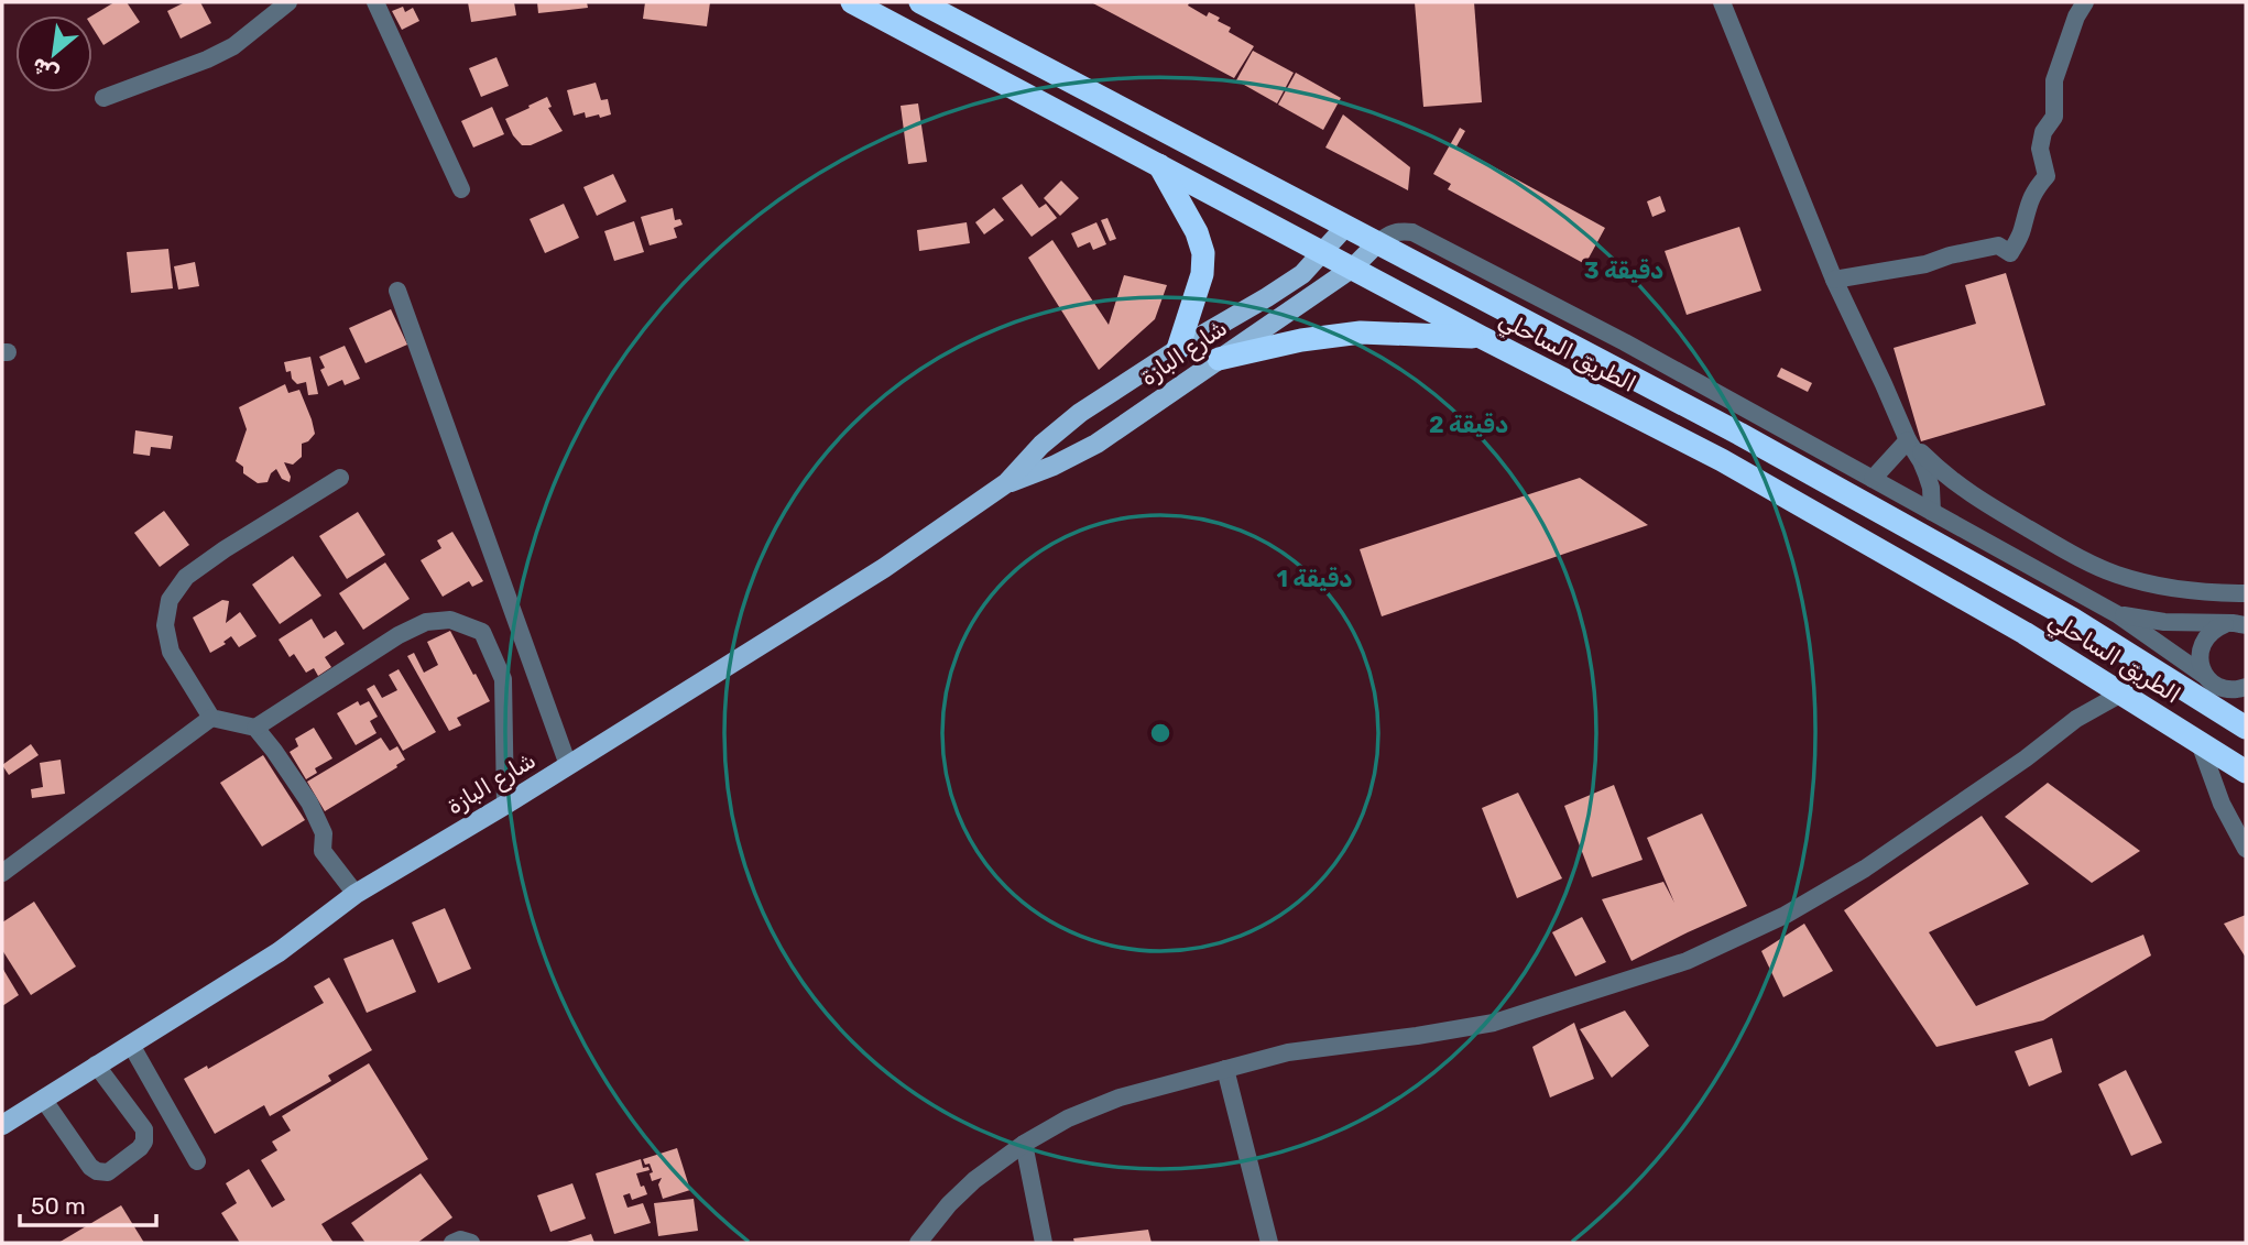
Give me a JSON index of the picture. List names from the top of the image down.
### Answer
{
  "streets": {
    "highway": ["الطريق الساحلي"],
    "main road": ["شارع البازة"]
  },
  "crossings": [
    ["الطريق الساحلي", "شارع البازة"]
  ],
  "scale_bar": "50 m",
  "north": "bottom left",
  "rings": ["3 دقيقة", "2 دقيقة", "1 دقيقة"]
}
